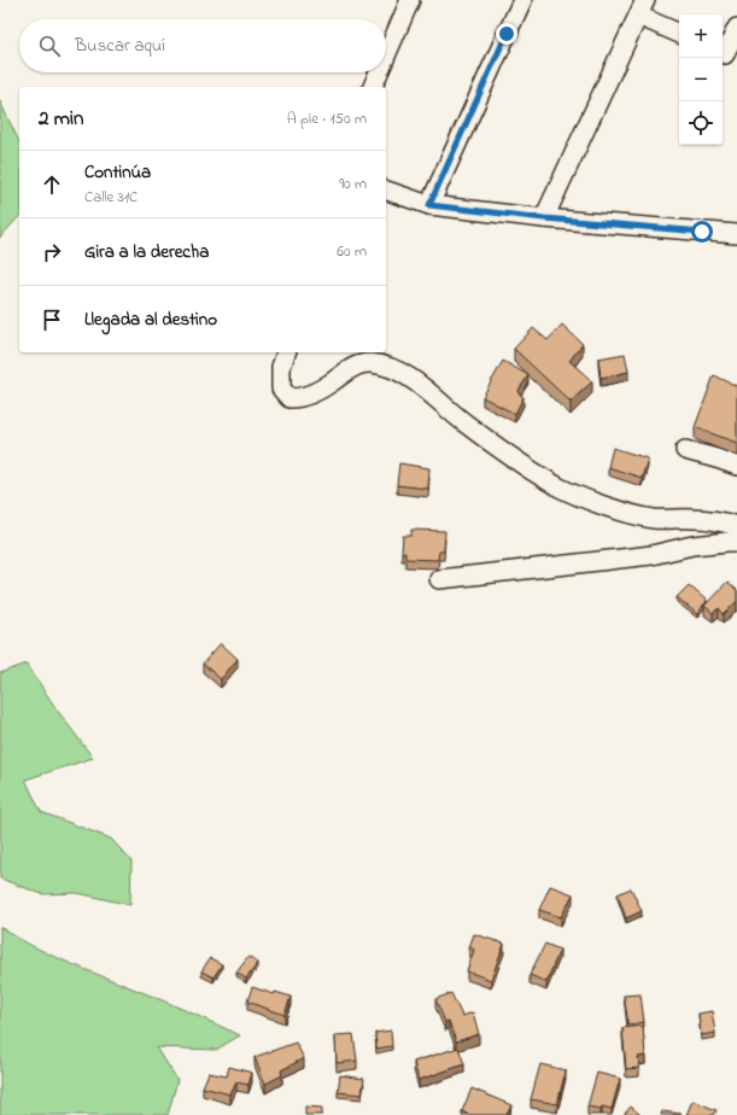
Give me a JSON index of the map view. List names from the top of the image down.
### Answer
{
  "page": {
    "map_buttons": ["+", "−"],
    "search": "Buscar aquí",
    "heading": ["2 min", "A pie · 150 m"],
    "list": [
      ["Continúa", "Calle 31C", "90 m"],
      ["Gira a la derecha", "60 m"],
      "Llegada al destino"
    ]
  }
}
